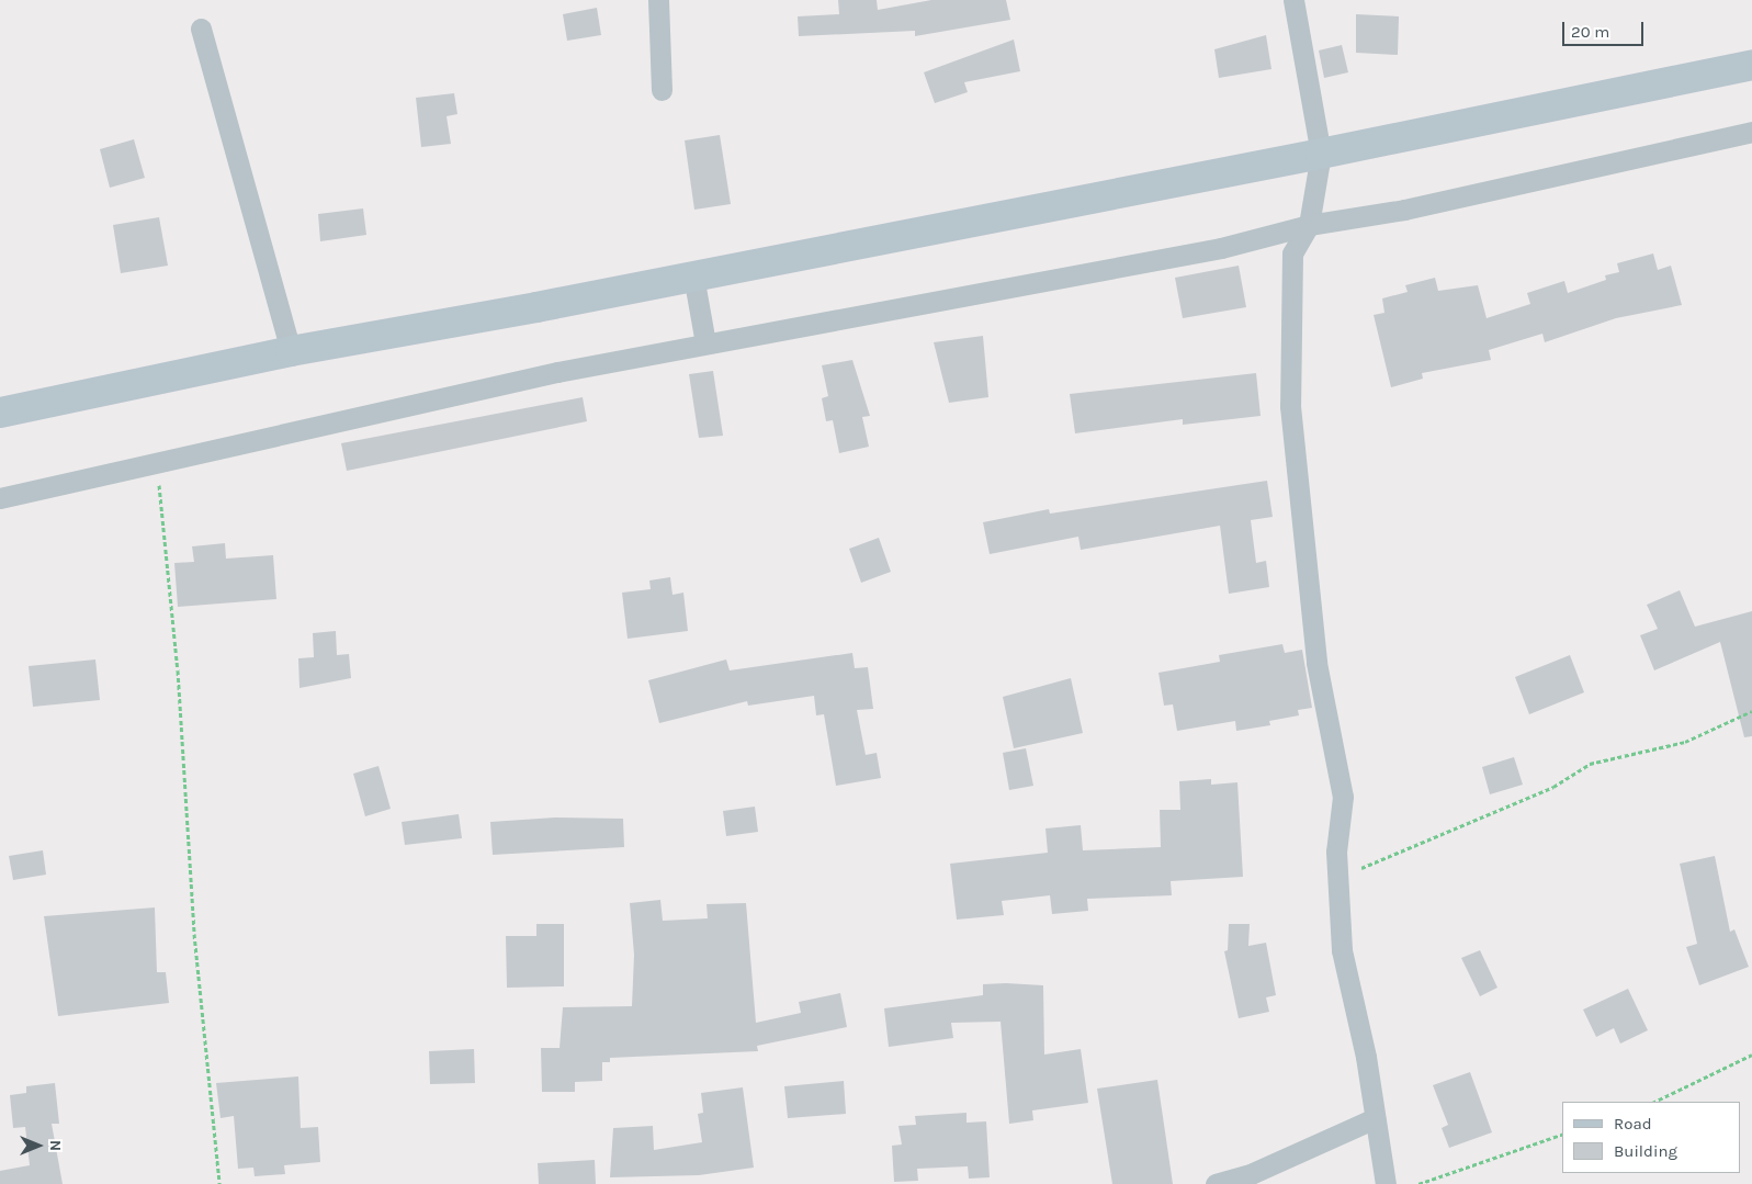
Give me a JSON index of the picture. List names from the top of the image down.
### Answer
{
  "legend": ["Road", "Building"],
  "scale_bar": "20 m",
  "north": "right"
}
